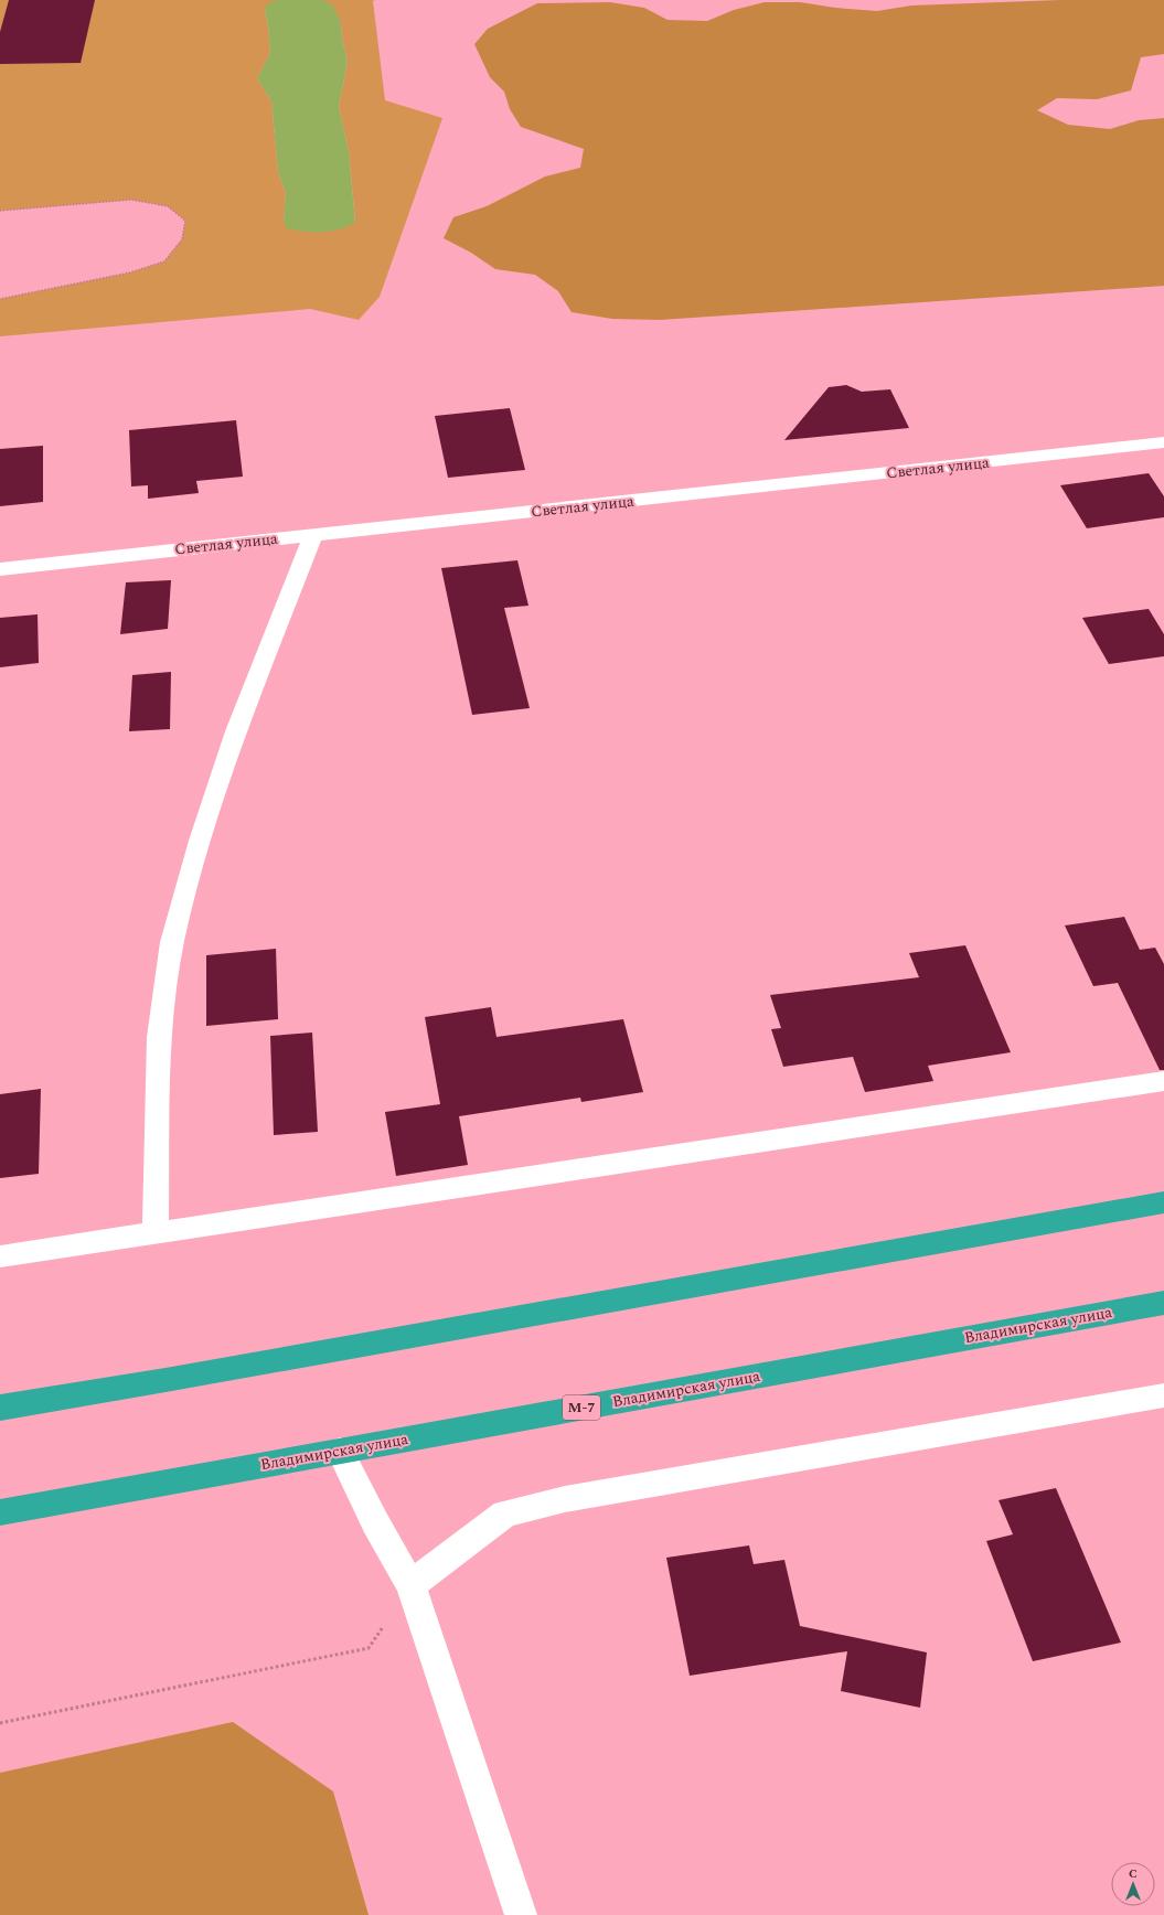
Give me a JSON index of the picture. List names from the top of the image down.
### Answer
{
  "streets": {
    "highway": ["Владимирская улица", "М-7"],
    "street": ["Светлая улица"]
  },
  "north": "top"
}
